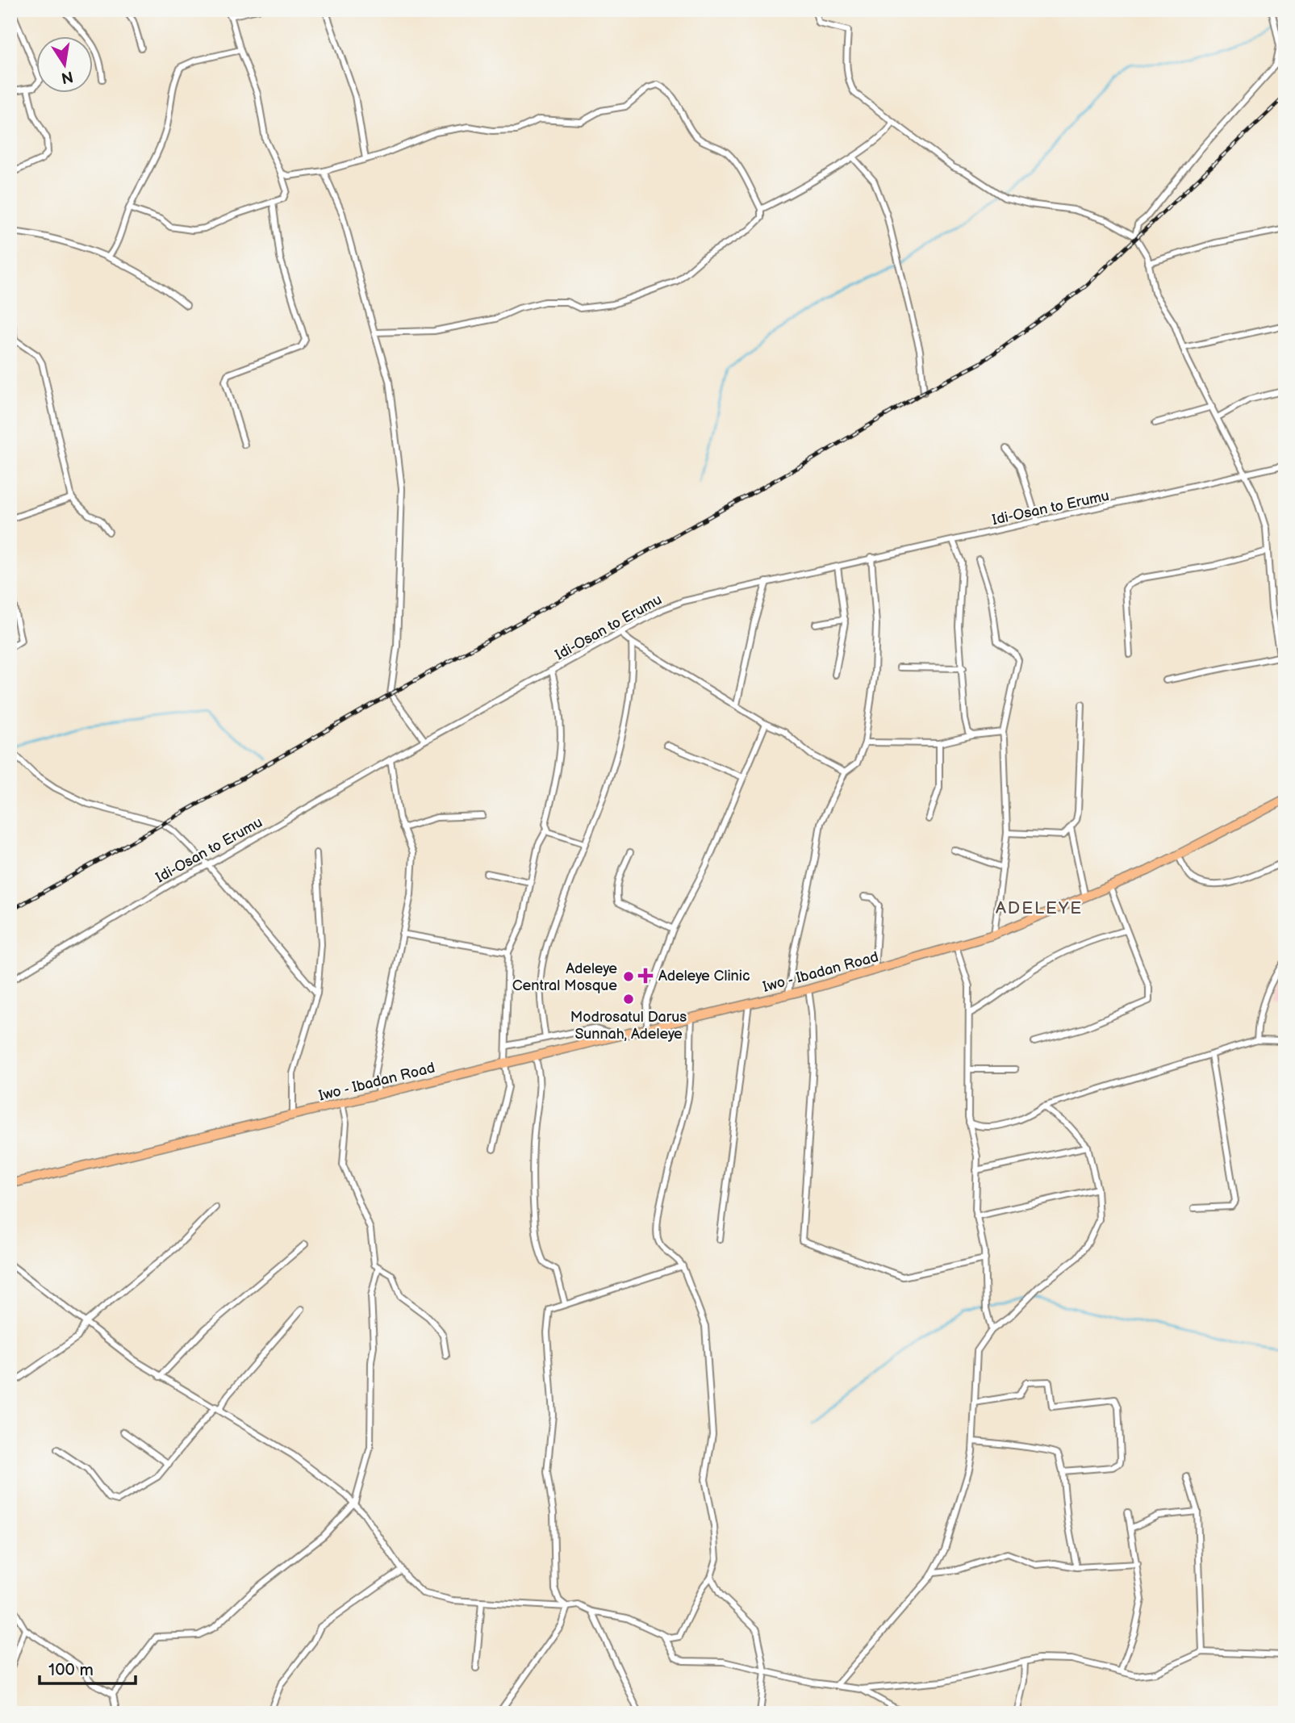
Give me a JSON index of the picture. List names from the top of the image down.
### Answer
{
  "streets": {
    "main road": ["Iwo - Ibadan Road"],
    "street": ["Idi-Osan to Erumu"]
  },
  "districts": ["ADELEYE"],
  "places": {
    "health": ["Adeleye Clinic"],
    "other": ["Adeleye Central Mosque", "Modrosatul Darus Sunnah, Adeleye"]
  },
  "scale_bar": "100 m",
  "north": "bottom"
}
